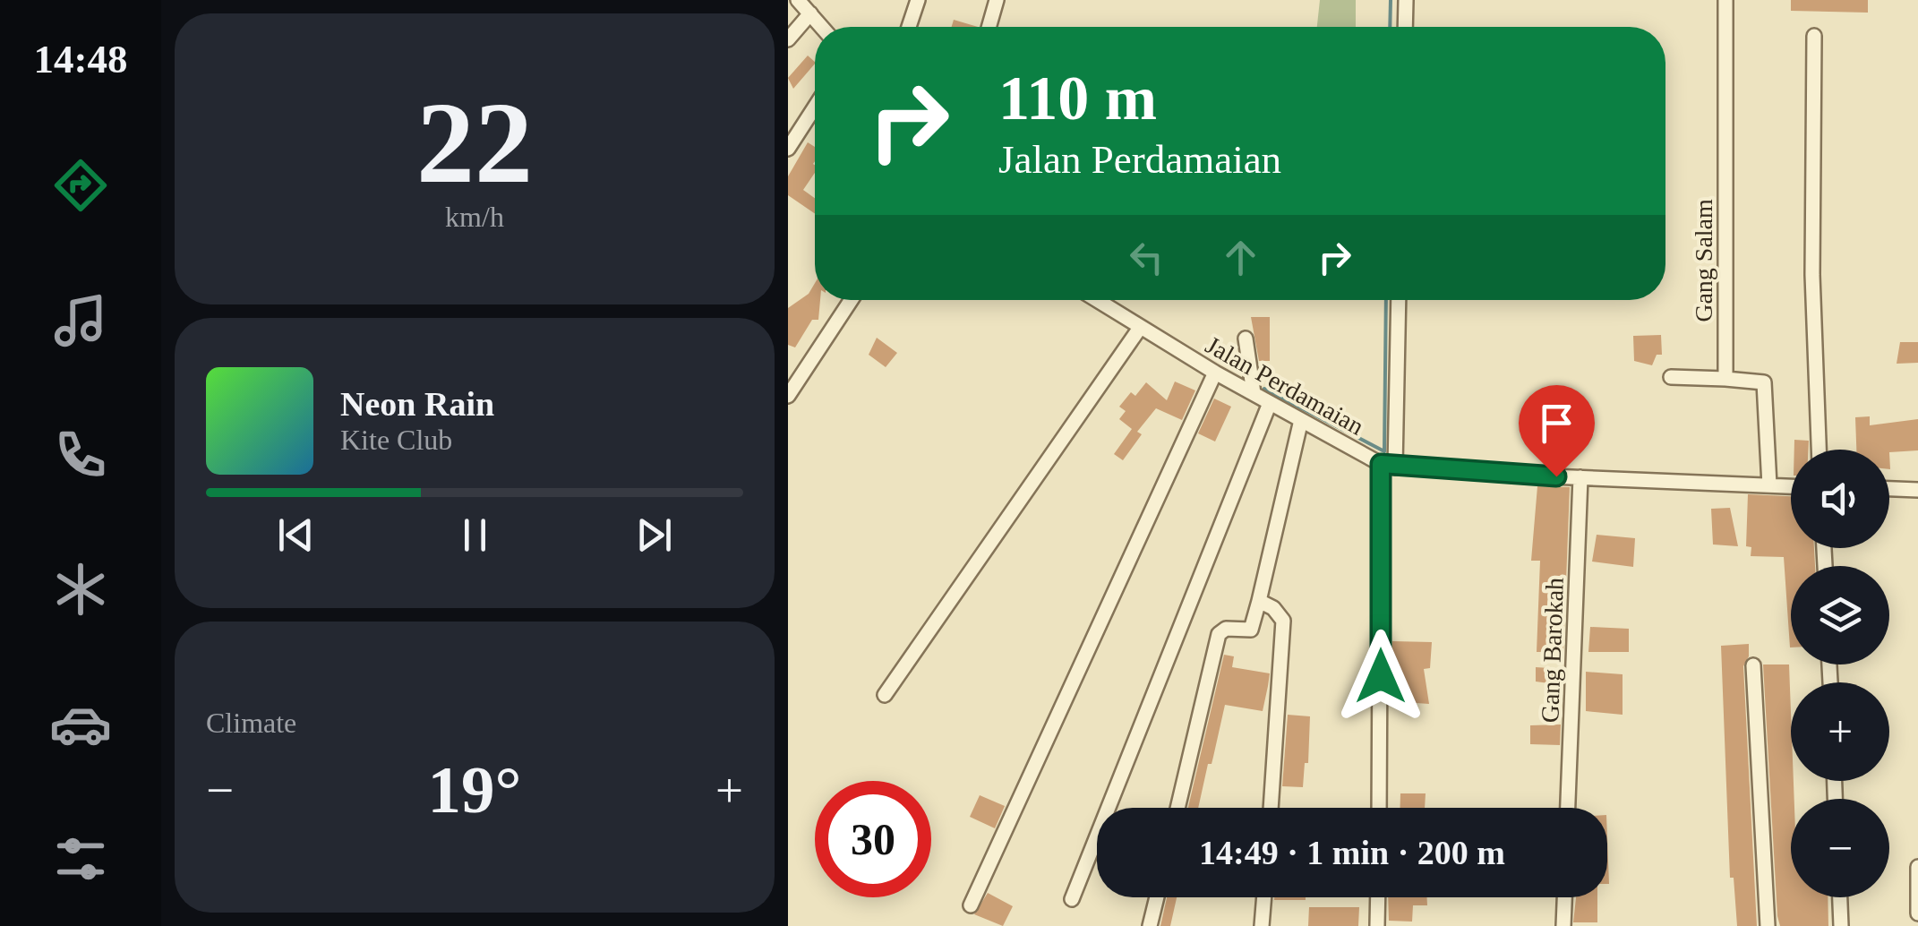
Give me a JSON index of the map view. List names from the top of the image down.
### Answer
{
  "streets": {
    "street": ["Gang Salam", "Jalan Perdamaian", "Gang Barokah"]
  },
  "crossings": [
    ["Jalan Perdamaian", "Gang Barokah"]
  ],
  "page": {
    "tabs": "14:48",
    "tile": [
      ["22", "km/h"],
      "Climate"
    ],
    "turn": ["110 m", "Jalan Perdamaian"],
    "song": ["Neon Rain", "Kite Club"],
    "map_buttons": ["+", "−"],
    "heat": ["−", "19°", "+"],
    "limit": "30",
    "trip": "14:49 · 1 min · 200 m"
  }
}
